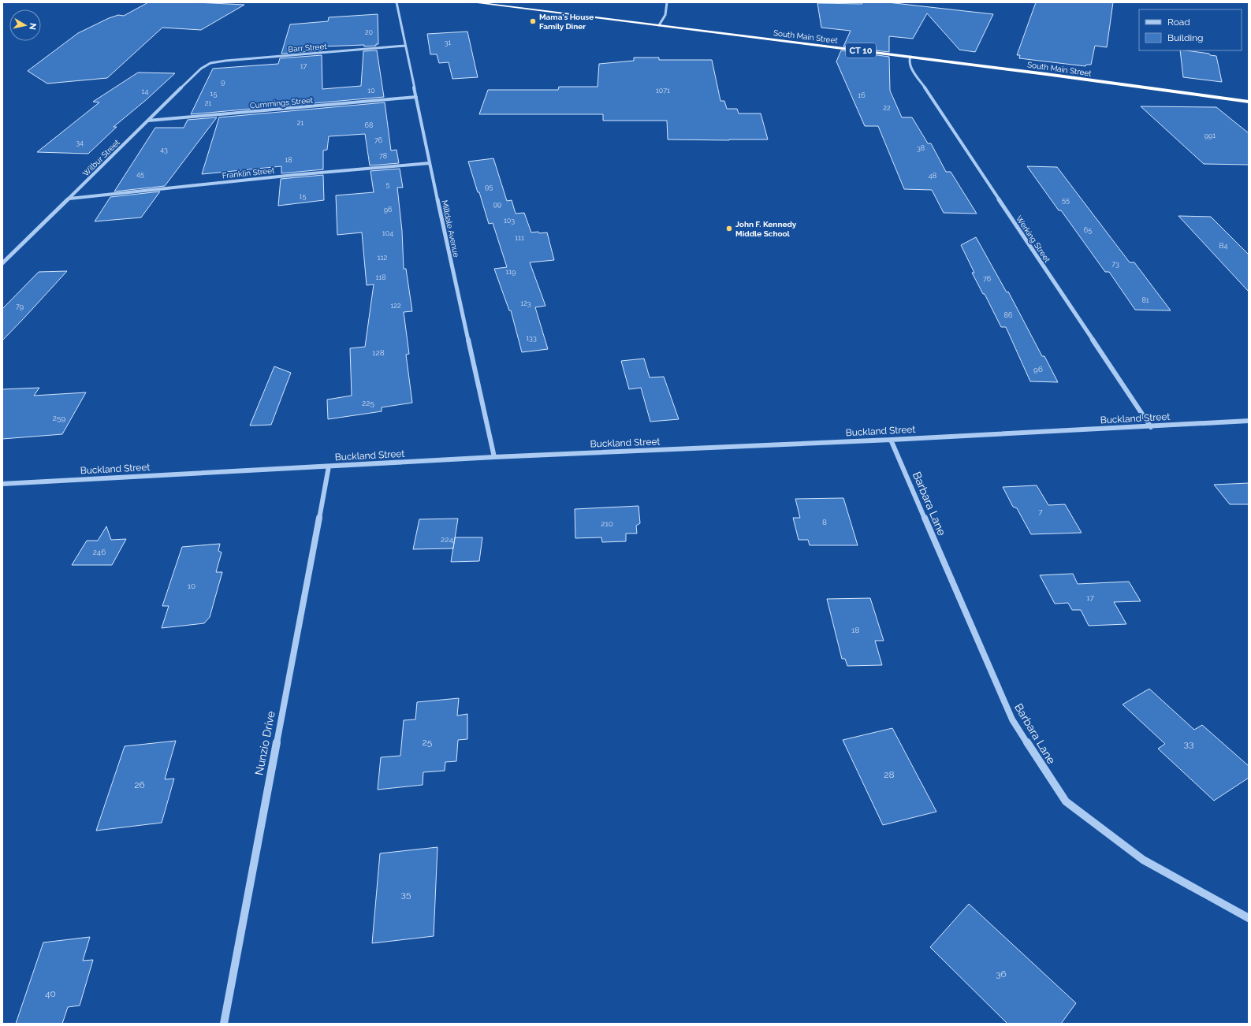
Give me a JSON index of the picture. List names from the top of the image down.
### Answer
{
  "streets": {
    "highway": ["South Main Street", "CT 10"],
    "street": [
      "Barr Street",
      "Cummings Street",
      "Wilbur Street",
      "Franklin Street",
      "Milldale Avenue",
      "Werking Street",
      "Buckland Street",
      "Barbara Lane",
      "Nunzio Drive"
    ]
  },
  "crossings": [
    ["South Main Street", "Werking Street"],
    ["Barr Street", "Wilbur Street"],
    ["Barr Street", "Milldale Avenue"],
    ["Cummings Street", "Wilbur Street"],
    ["Cummings Street", "Milldale Avenue"],
    ["Wilbur Street", "Franklin Street"],
    ["Franklin Street", "Milldale Avenue"],
    ["Milldale Avenue", "Buckland Street"],
    ["Werking Street", "Buckland Street"],
    ["Buckland Street", "Barbara Lane"],
    ["Buckland Street", "Nunzio Drive"]
  ],
  "places": ["Mama's House Family Diner", "John F. Kennedy Middle School"],
  "house_numbers": [
    "20",
    "31",
    "17",
    "9",
    "10",
    "1071",
    "14",
    "15",
    "16",
    "21",
    "22",
    "21",
    "68",
    "991",
    "76",
    "34",
    "38",
    "43",
    "78",
    "18",
    "45",
    "48",
    "5",
    "95",
    "15",
    "55",
    "99",
    "96",
    "103",
    "65",
    "104",
    "111",
    "B4",
    "112",
    "73",
    "119",
    "118",
    "76",
    "81",
    "123",
    "122",
    "79",
    "86",
    "133",
    "128",
    "96",
    "225",
    "259",
    "7",
    "8",
    "210",
    "224",
    "246",
    "10",
    "17",
    "18",
    "25",
    "33",
    "28",
    "26",
    "35",
    "36",
    "40"
  ],
  "legend": ["Road", "Building"],
  "north": "right"
}
